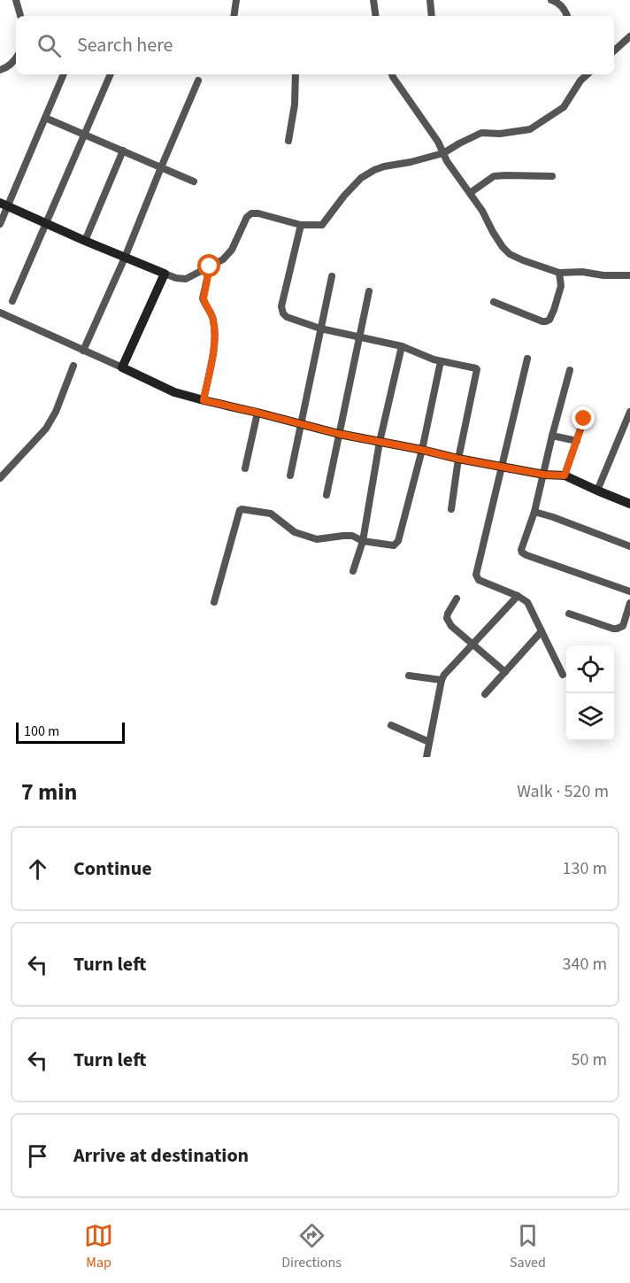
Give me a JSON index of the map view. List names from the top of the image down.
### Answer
{
  "scale_bar": "100 m",
  "page": {
    "search": "Search here",
    "scale": "100 m",
    "heading": ["7 min", "Walk · 520 m"],
    "list": [
      ["Continue", "130 m"],
      ["Turn left", "340 m"],
      ["Turn left", "50 m"],
      "Arrive at destination"
    ],
    "nav": ["Map", "Directions", "Saved"]
  }
}
